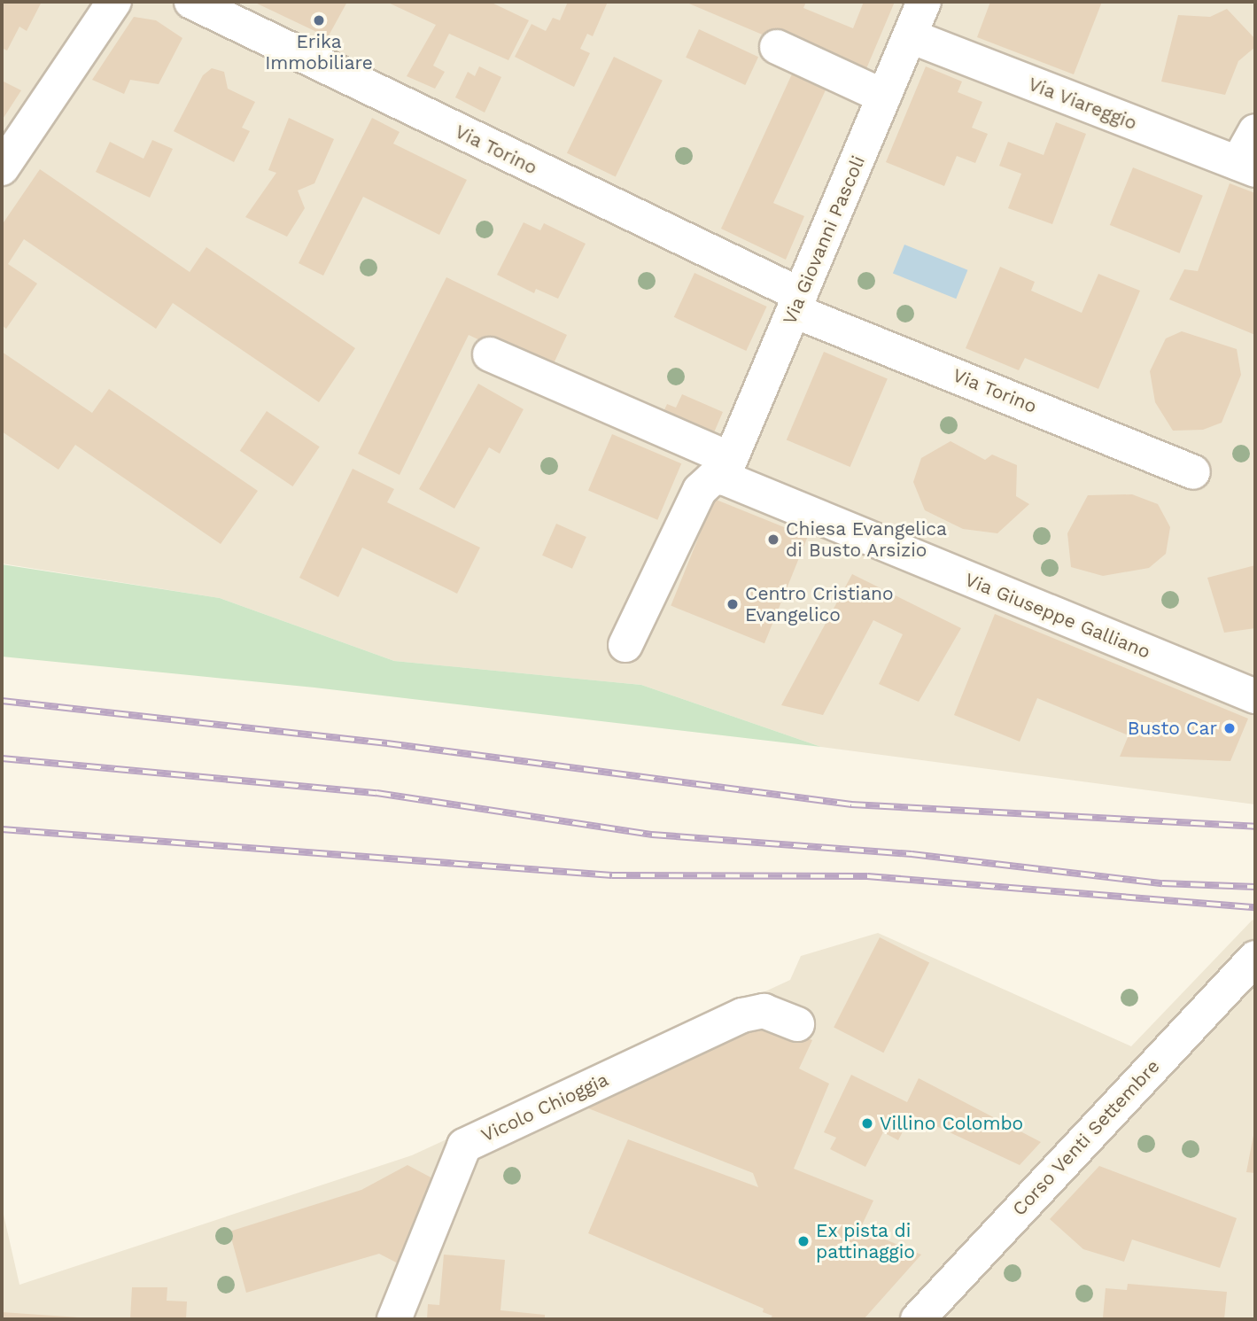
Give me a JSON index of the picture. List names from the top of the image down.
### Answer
{
  "streets": {
    "street": [
      "Via Viareggio",
      "Via Torino",
      "Via Giovanni Pascoli",
      "Via Giuseppe Galliano",
      "Vicolo Chioggia",
      "Corso Venti Settembre"
    ]
  },
  "crossings": [
    ["Via Viareggio", "Via Giovanni Pascoli"],
    ["Via Torino", "Via Giovanni Pascoli"],
    ["Via Giovanni Pascoli", "Via Giuseppe Galliano"]
  ],
  "places": [
    "Erika Immobiliare",
    "Chiesa Evangelica di Busto Arsizio",
    "Centro Cristiano Evangelico",
    "Busto Car",
    "Villino Colombo",
    "Ex pista di pattinaggio"
  ]
}
